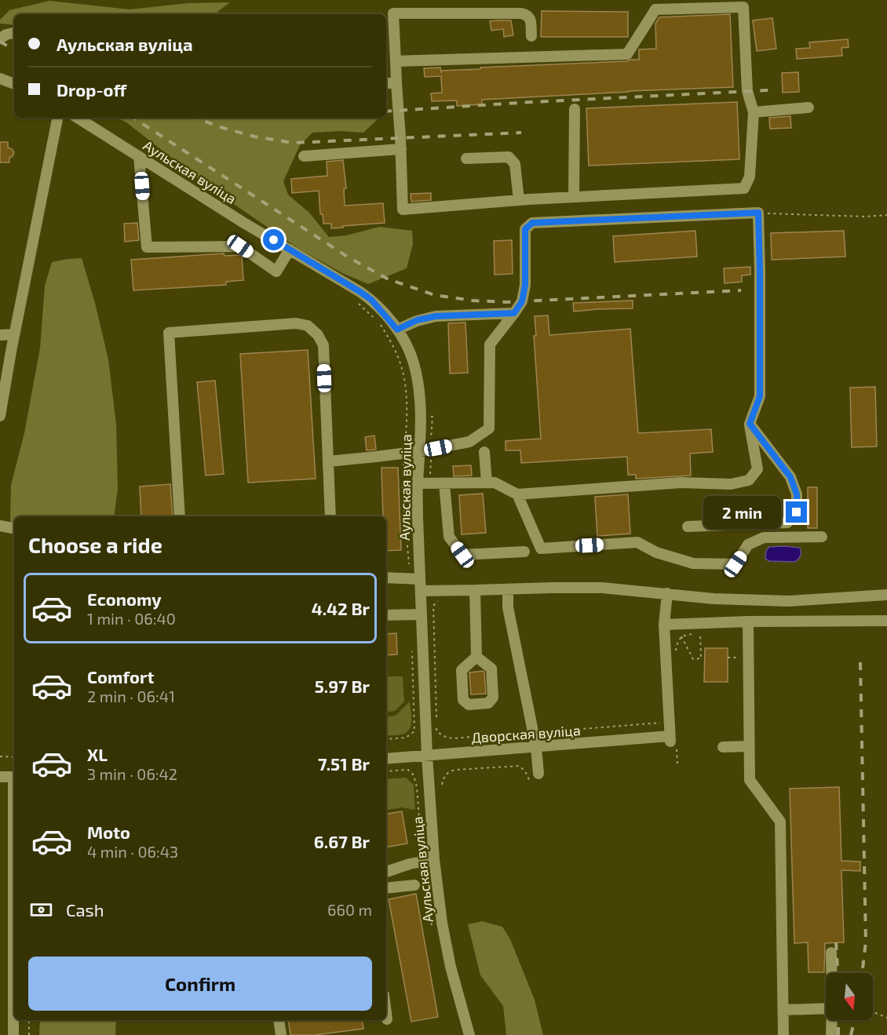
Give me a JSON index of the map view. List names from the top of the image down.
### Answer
{
  "streets": {
    "street": ["Аульская вуліца", "Дворская вуліца"]
  },
  "crossings": [
    ["Аульская вуліца", "Дворская вуліца"]
  ],
  "north": "bottom",
  "page": {
    "banner": ["Аульская вуліца", "Drop-off"],
    "bubble": "2 min",
    "heading": "Choose a ride",
    "list": [
      {
        "name": "Economy",
        "note": "1 min · 06:40",
        "value": "4.42 Br"
      },
      {
        "name": "Comfort",
        "note": "2 min · 06:41",
        "value": "5.97 Br"
      },
      {
        "name": "XL",
        "note": "3 min · 06:42",
        "value": "7.51 Br"
      },
      {
        "name": "Moto",
        "note": "4 min · 06:43",
        "value": "6.67 Br"
      }
    ],
    "pay": ["Cash", "660 m"],
    "buttons": "Confirm"
  }
}
